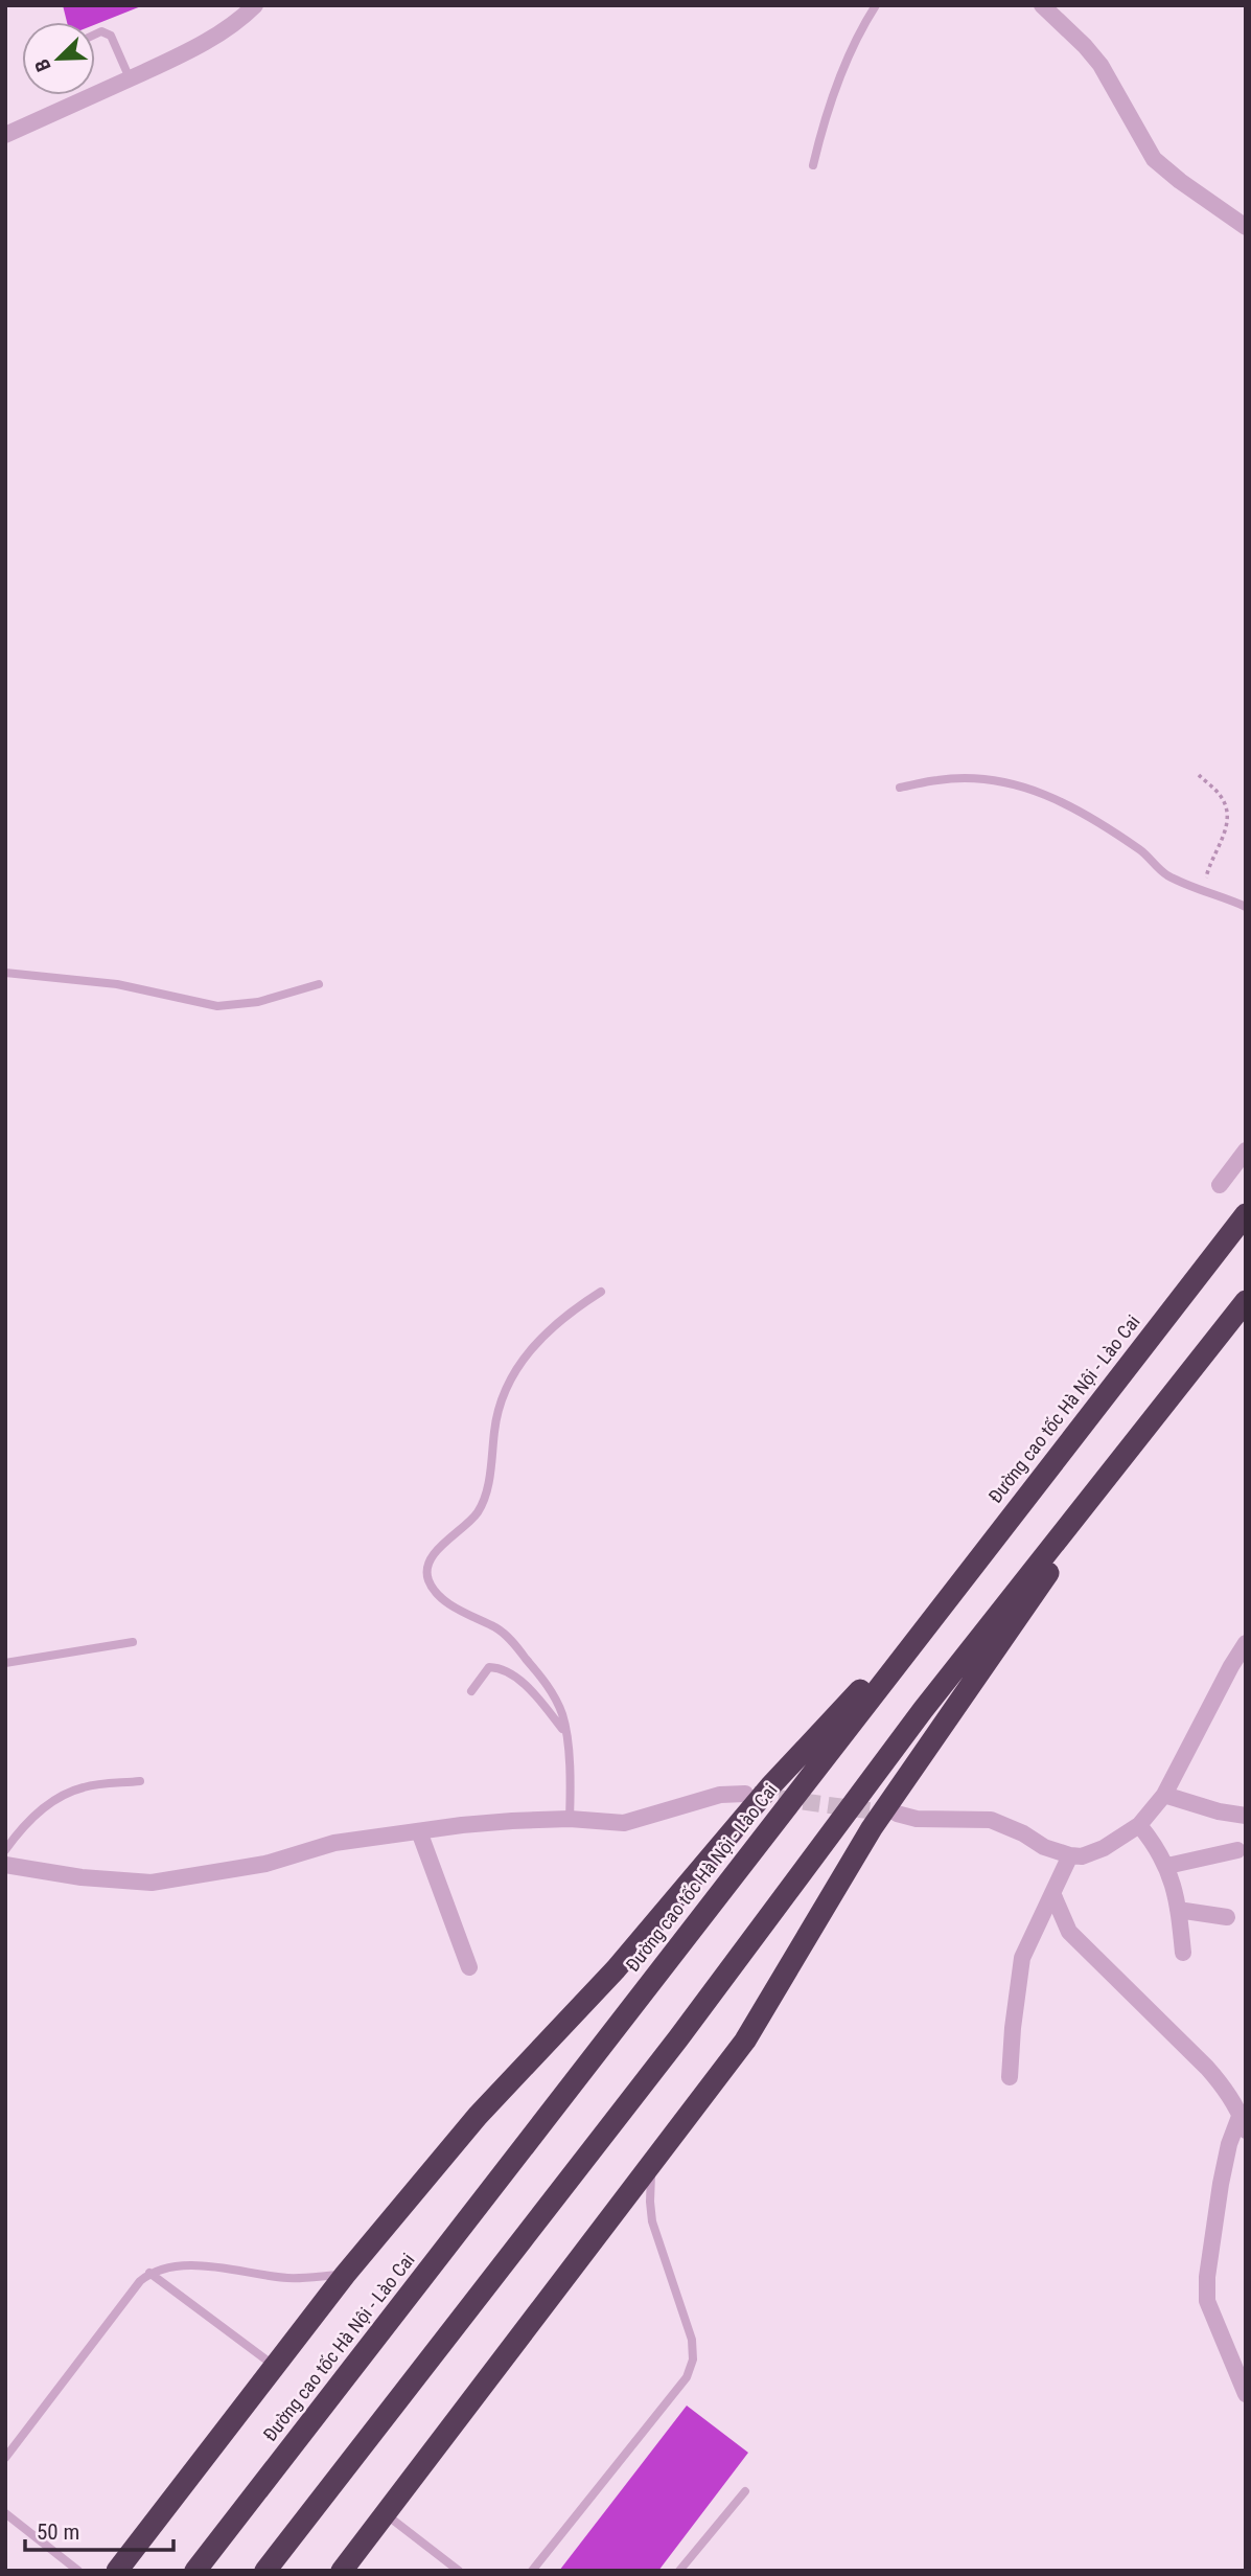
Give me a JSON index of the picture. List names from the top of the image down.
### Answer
{
  "streets": {
    "highway": ["Đường cao tốc Hà Nội - Lào Cai"]
  },
  "scale_bar": "50 m",
  "north": "bottom left"
}
